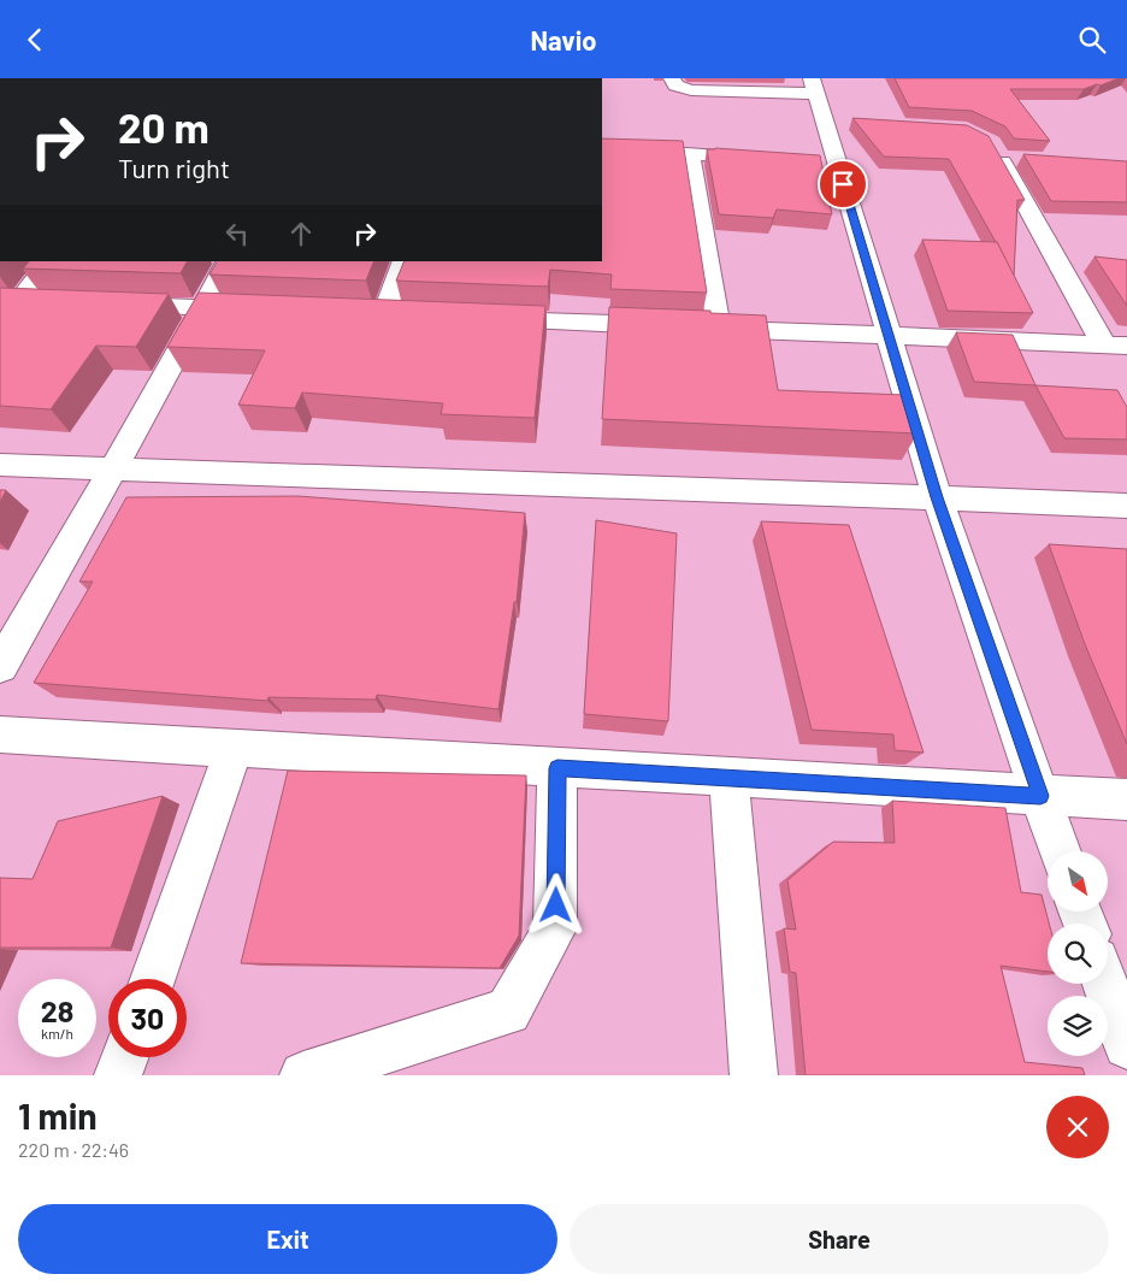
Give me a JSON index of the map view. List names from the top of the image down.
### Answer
{
  "north": "bottom right",
  "page": {
    "header": "Navio",
    "turn": ["20 m", "Turn right"],
    "speed": "28 km/h",
    "limit": "30",
    "heading": ["1 min", "220 m · 22:46"],
    "buttons": ["Exit", "Share"]
  }
}
